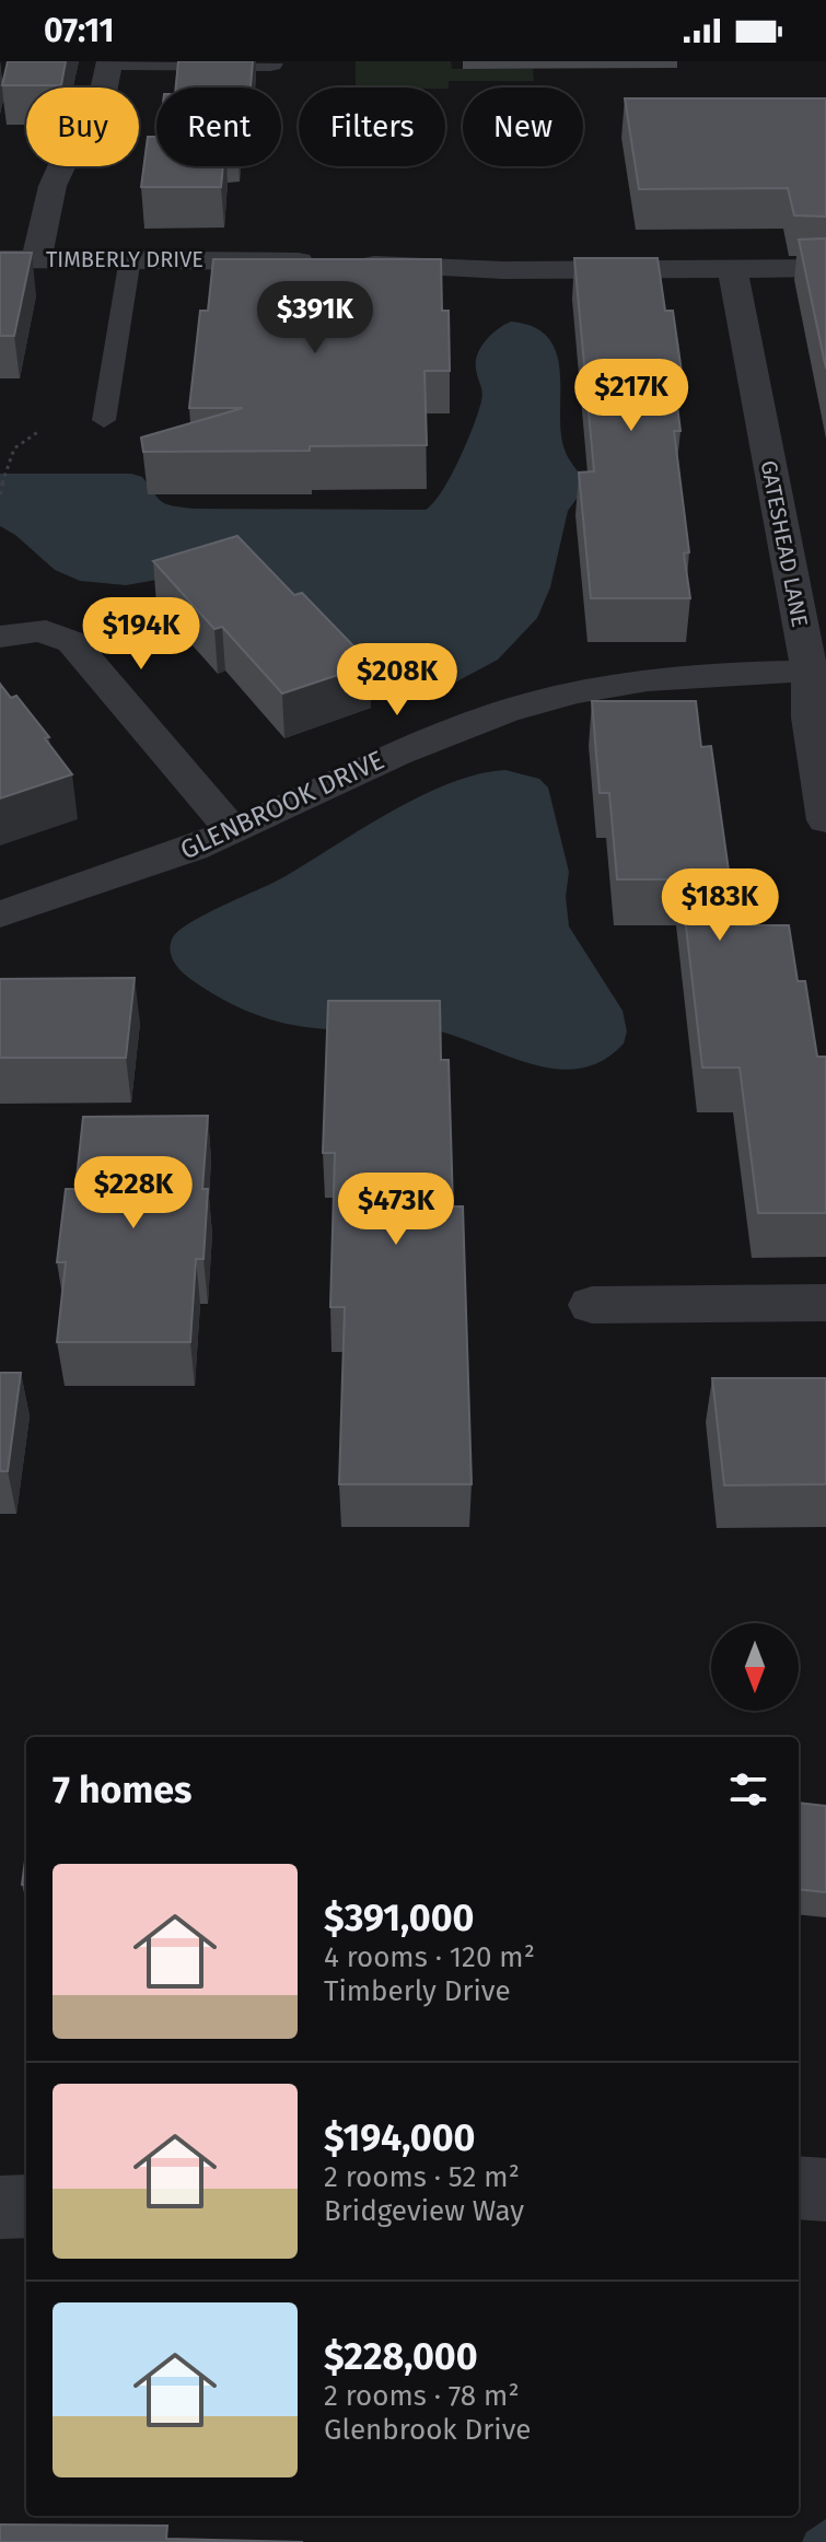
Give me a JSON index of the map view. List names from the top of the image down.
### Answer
{
  "streets": {
    "street": ["TIMBERLY DRIVE", "GATESHEAD LANE", "GLENBROOK DRIVE"]
  },
  "crossings": [
    ["TIMBERLY DRIVE", "GATESHEAD LANE"],
    ["GATESHEAD LANE", "GLENBROOK DRIVE"]
  ],
  "north": "bottom",
  "page": {
    "status": "07:11",
    "chip": [
      "Buy",
      "Rent",
      "Filters",
      "New"
    ],
    "price": [
      "$391K",
      "$217K",
      "$194K",
      "$208K",
      "$183K",
      "$228K",
      "$473K"
    ],
    "heading": "7 homes",
    "list": [
      {
        "name": "$391,000",
        "note": "4 rooms · 120 m² · Timberly Drive"
      },
      {
        "name": "$194,000",
        "note": "2 rooms · 52 m² · Bridgeview Way"
      },
      {
        "name": "$228,000",
        "note": "2 rooms · 78 m² · Glenbrook Drive"
      }
    ]
  }
}
